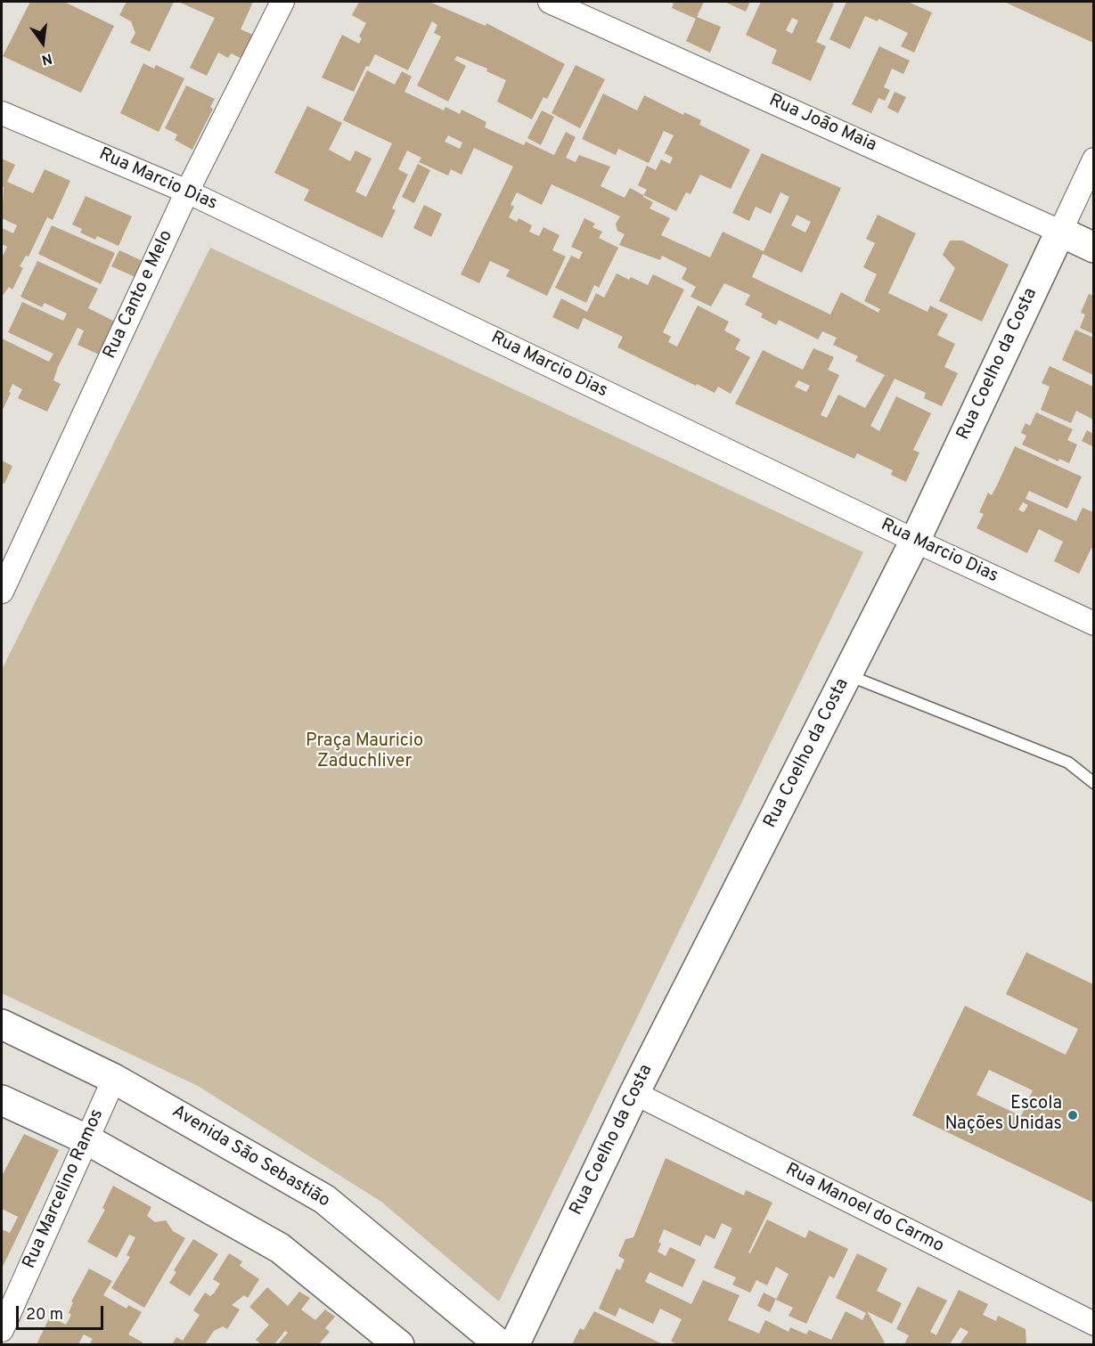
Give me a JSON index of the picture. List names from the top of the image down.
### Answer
{
  "streets": {
    "street": [
      "Rua João Maia",
      "Rua Marcio Dias",
      "Rua Canto e Melo",
      "Rua Coelho da Costa",
      "Avenida São Sebastião",
      "Rua Marcelino Ramos",
      "Rua Manoel do Carmo"
    ]
  },
  "crossings": [
    ["Rua João Maia", "Rua Coelho da Costa"],
    ["Rua Marcio Dias", "Rua Canto e Melo"],
    ["Rua Marcio Dias", "Rua Coelho da Costa"],
    ["Rua Coelho da Costa", "Rua Manoel do Carmo"],
    ["Avenida São Sebastião", "Rua Marcelino Ramos"]
  ],
  "parks": ["Praça Mauricio Zaduchliver"],
  "places": ["Escola Nações Unidas"],
  "scale_bar": "20 m",
  "north": "bottom"
}
